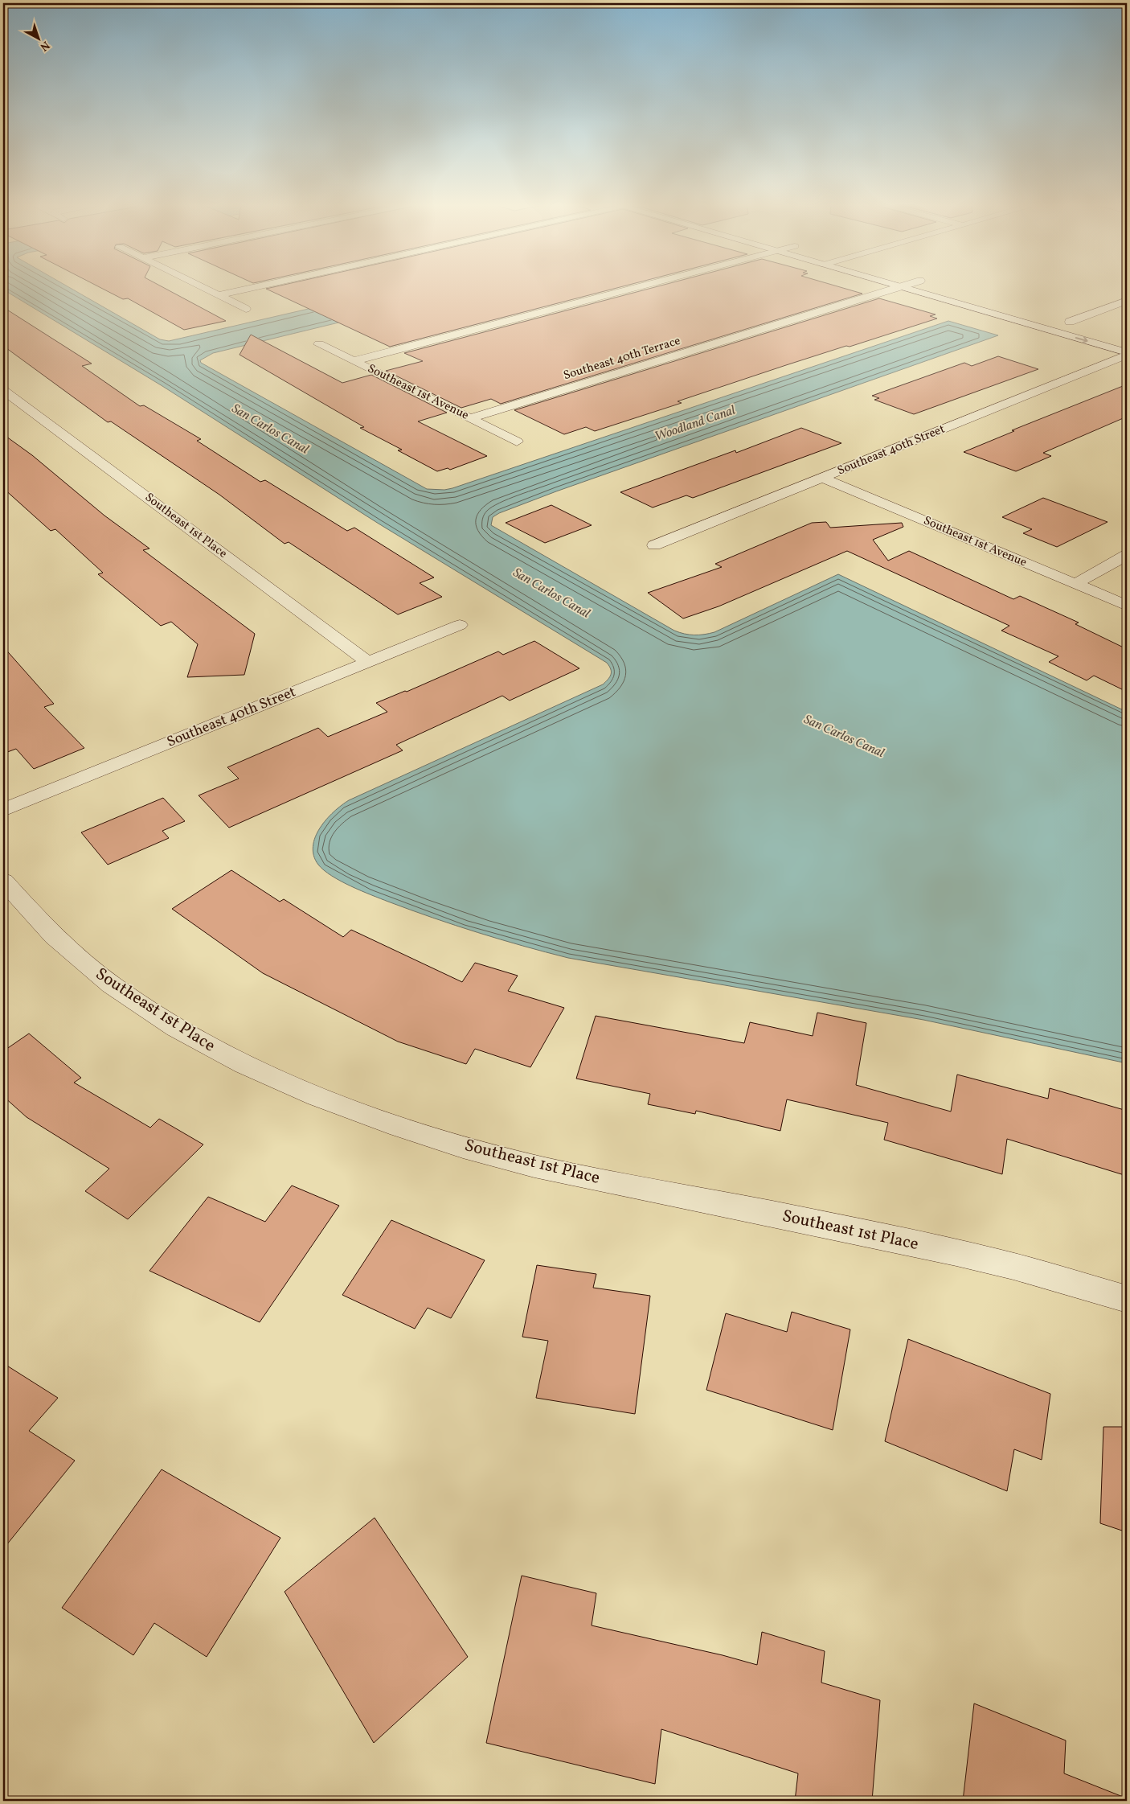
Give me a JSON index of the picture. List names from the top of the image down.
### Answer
{
  "streets": {
    "street": [
      "Southeast 40th Terrace",
      "Southeast 1st Avenue",
      "Southeast 40th Street",
      "Southeast 1st Place"
    ]
  },
  "crossings": [
    ["Southeast 40th Terrace", "Southeast 1st Avenue"],
    ["Southeast 1st Avenue", "Southeast 40th Street"],
    ["Southeast 40th Street", "Southeast 1st Place"]
  ],
  "water": ["Woodland Canal", "San Carlos Canal"],
  "north": "bottom right"
}
